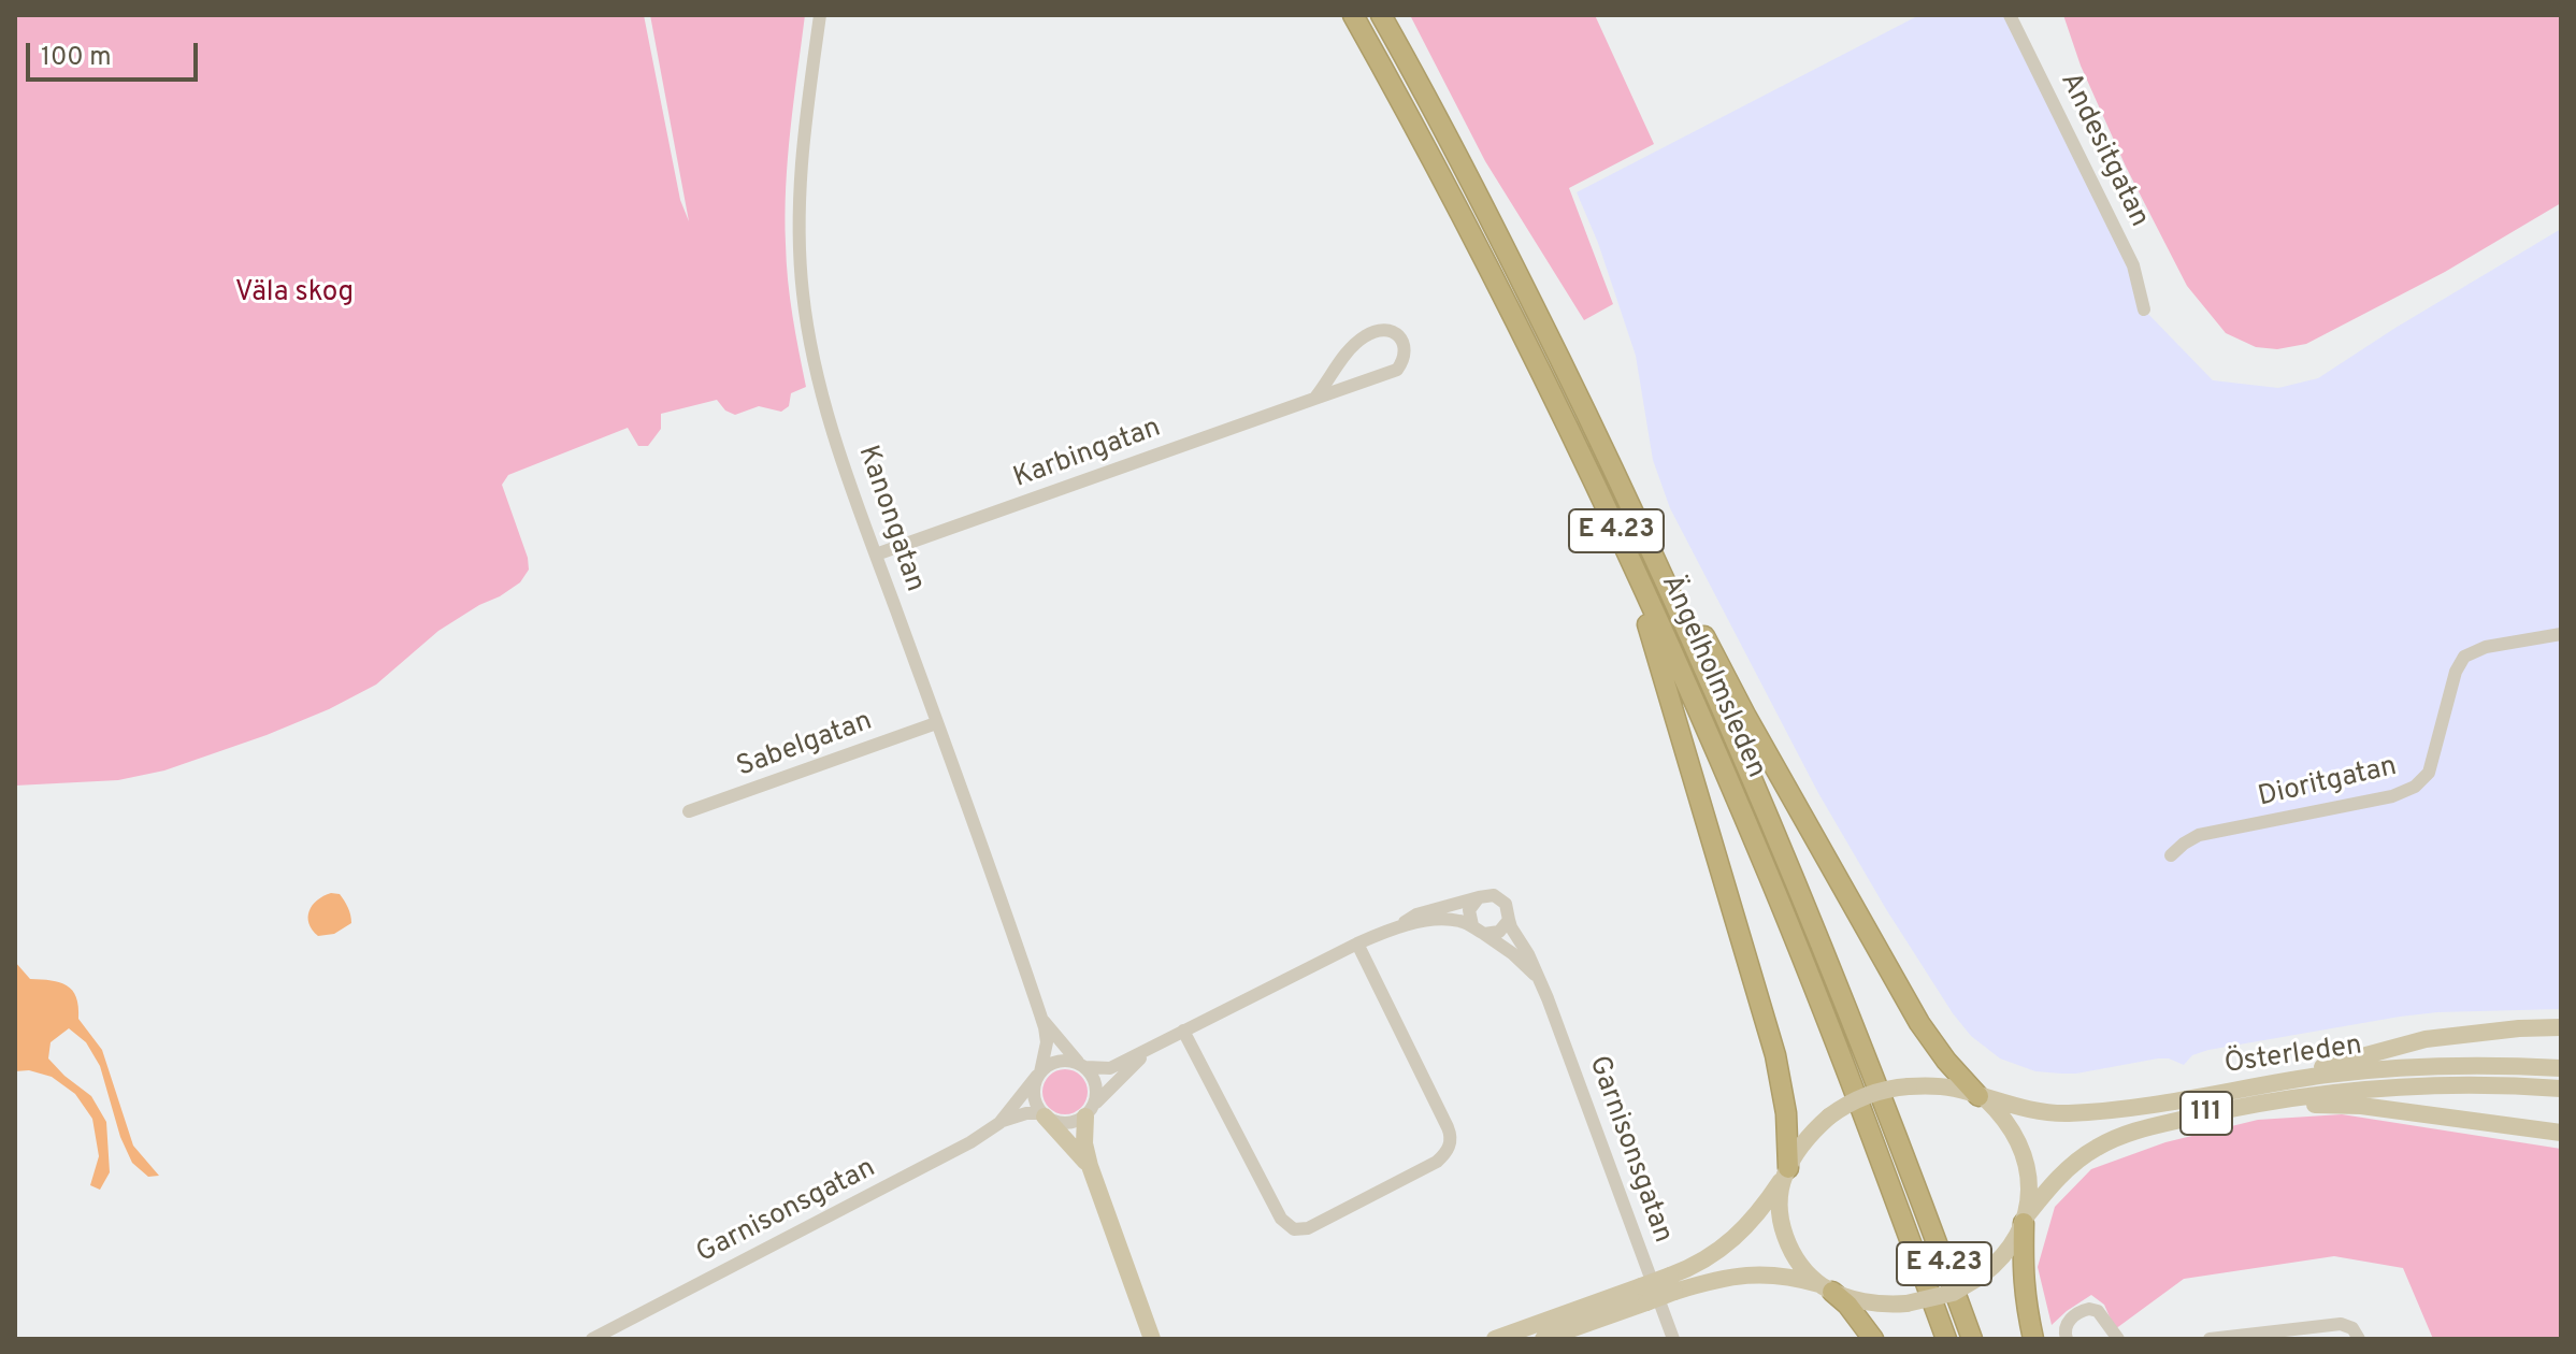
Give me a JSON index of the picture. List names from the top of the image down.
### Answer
{
  "streets": {
    "highway": ["E 4.23", "Ängelholmsleden"],
    "main road": ["Österleden", "111"],
    "street": [
      "Andesitgatan",
      "Karbingatan",
      "Kanongatan",
      "Sabelgatan",
      "Dioritgatan",
      "Garnisonsgatan"
    ]
  },
  "crossings": [
    ["Karbingatan", "Kanongatan"],
    ["Kanongatan", "Sabelgatan"],
    ["Kanongatan", "Garnisonsgatan"],
    ["Österleden", "111"]
  ],
  "parks": ["Väla skog"],
  "scale_bar": "100 m"
}
